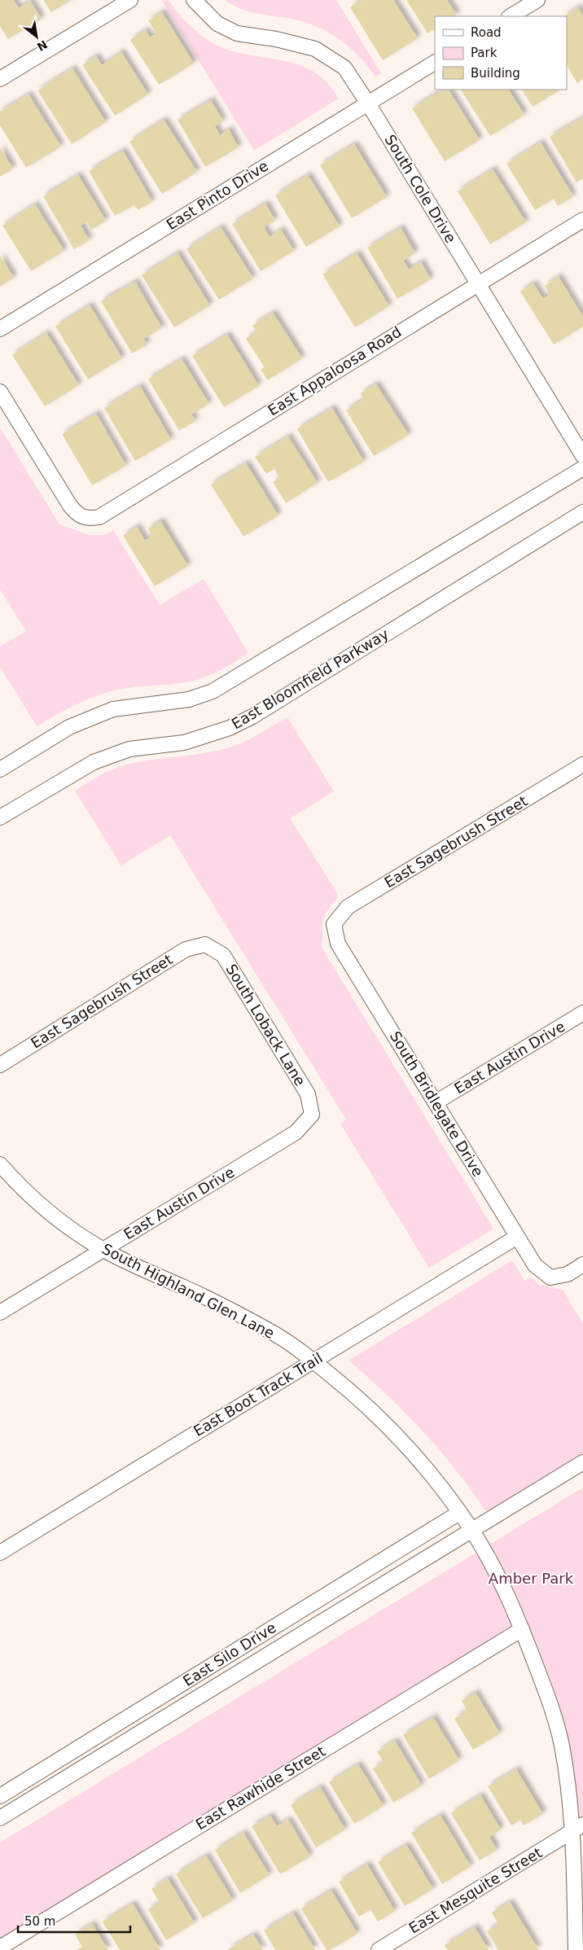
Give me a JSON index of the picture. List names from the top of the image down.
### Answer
{
  "streets": {
    "street": [
      "South Cole Drive",
      "East Pinto Drive",
      "East Appaloosa Road",
      "East Bloomfield Parkway",
      "East Sagebrush Street",
      "South Loback Lane",
      "East Austin Drive",
      "South Bridlegate Drive",
      "South Highland Glen Lane",
      "East Boot Track Trail",
      "East Silo Drive",
      "East Rawhide Street",
      "East Mesquite Street"
    ]
  },
  "crossings": [
    ["South Cole Drive", "East Pinto Drive"],
    ["South Cole Drive", "East Appaloosa Road"],
    ["East Sagebrush Street", "South Loback Lane"],
    ["East Sagebrush Street", "South Bridlegate Drive"],
    ["South Loback Lane", "East Austin Drive"],
    ["East Austin Drive", "South Bridlegate Drive"],
    ["East Austin Drive", "South Highland Glen Lane"],
    ["South Bridlegate Drive", "East Boot Track Trail"],
    ["South Highland Glen Lane", "East Boot Track Trail"],
    ["South Highland Glen Lane", "East Silo Drive"],
    ["South Highland Glen Lane", "East Rawhide Street"],
    ["South Highland Glen Lane", "East Mesquite Street"]
  ],
  "parks": ["Amber Park"],
  "legend": ["Road", "Park", "Building"],
  "scale_bar": "50 m",
  "north": "bottom right"
}
